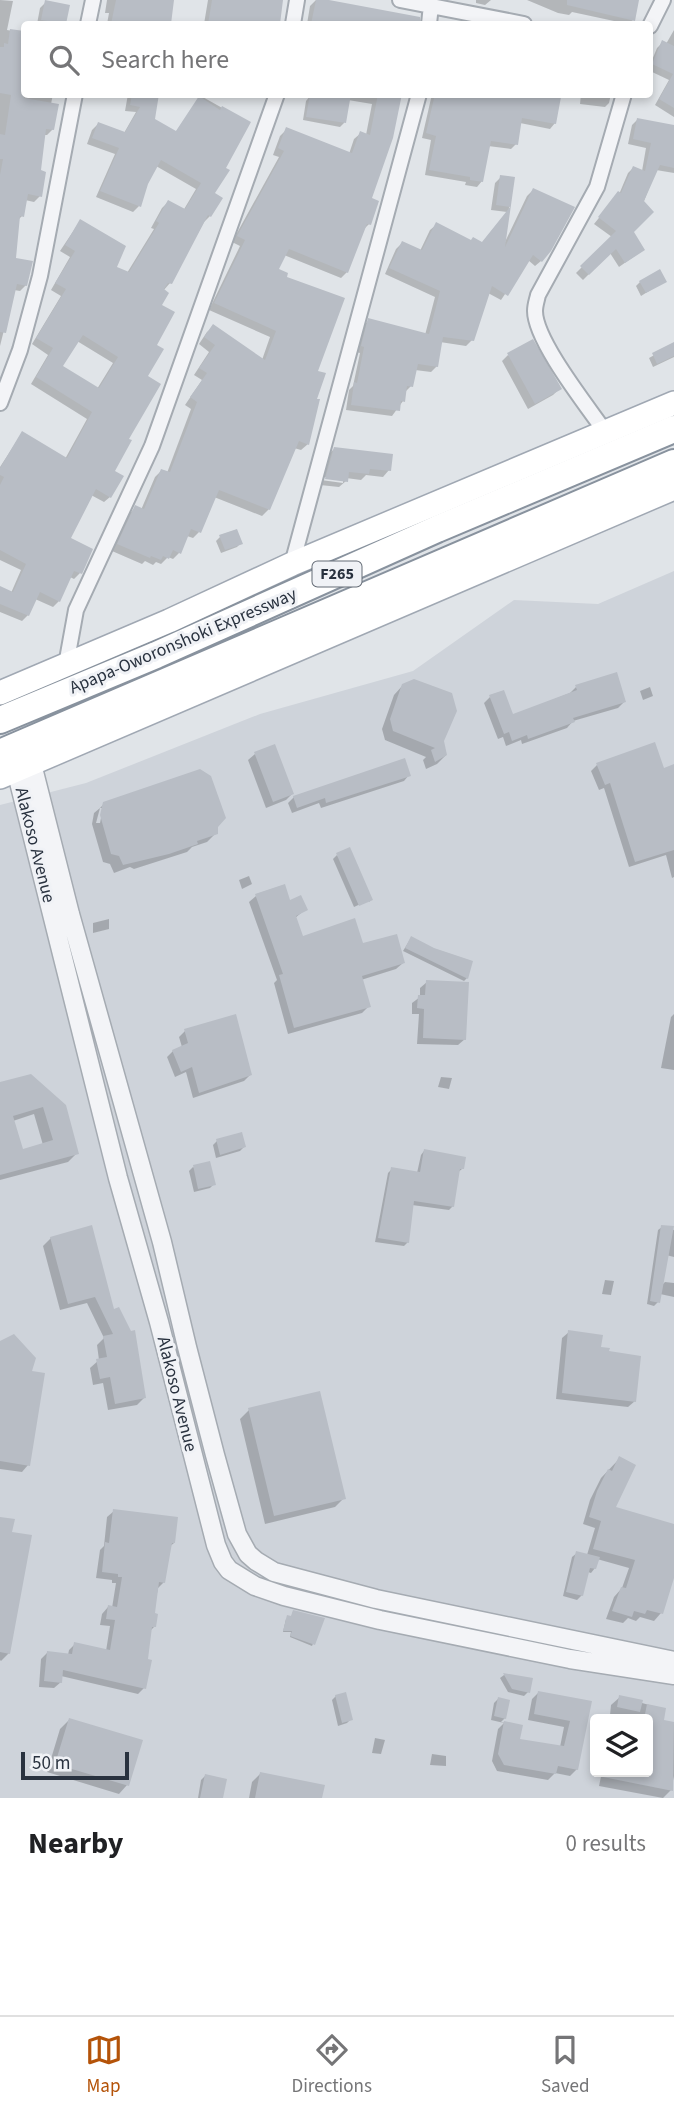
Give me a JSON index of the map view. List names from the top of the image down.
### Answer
{
  "streets": {
    "highway": ["F265", "Apapa-Oworonshoki Expressway"],
    "street": ["Alakoso Avenue"]
  },
  "crossings": [
    ["Apapa-Oworonshoki Expressway", "Alakoso Avenue"]
  ],
  "scale_bar": "50 m",
  "page": {
    "search": "Search here",
    "scale": "50 m",
    "heading": ["Nearby", "0 results"],
    "nav": ["Map", "Directions", "Saved"]
  }
}
